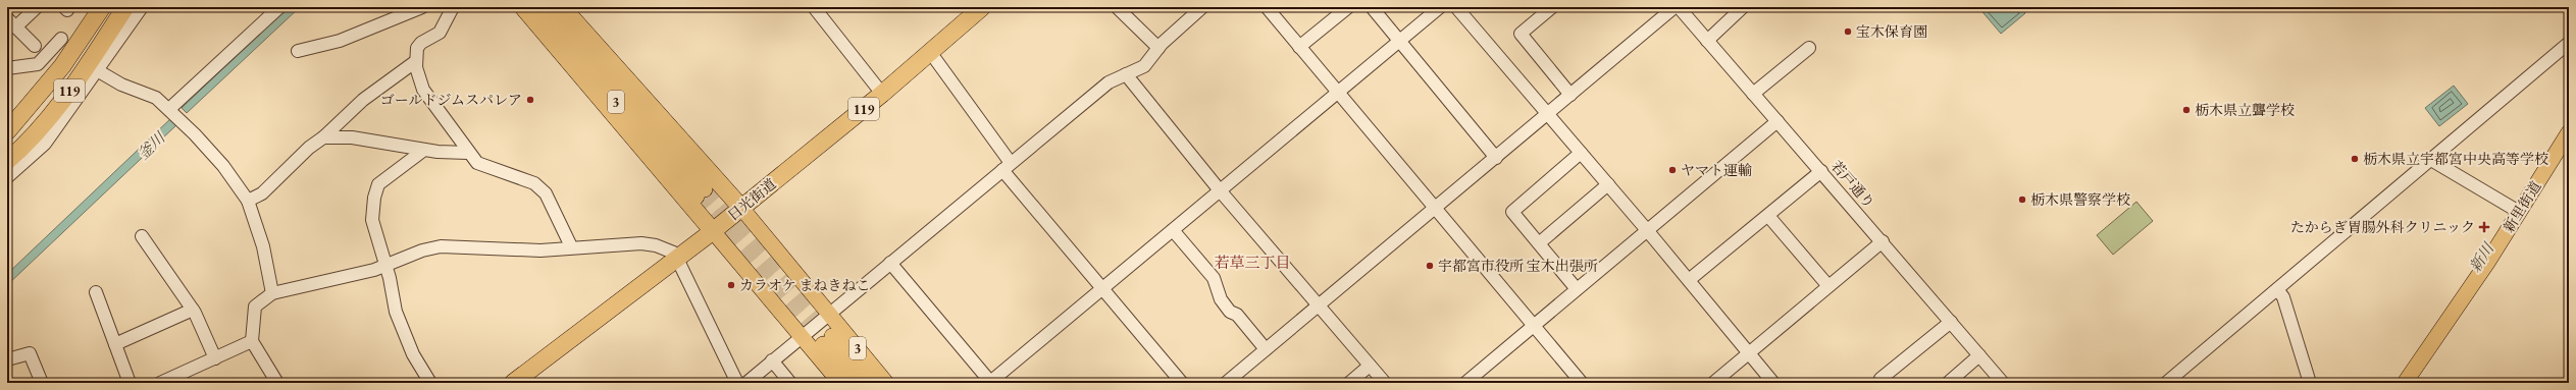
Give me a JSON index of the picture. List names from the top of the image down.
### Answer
{
  "streets": {
    "highway": ["119", "日光街道"],
    "main road": ["3", "新里街道"],
    "street": ["若戸通り"]
  },
  "crossings": [
    ["3", "日光街道"]
  ],
  "districts": ["若草三丁目"],
  "water": ["釜川", "新川"],
  "places": {
    "other": [
      "宝木保育園",
      "ゴールドジムスパレア",
      "栃木県立聾学校",
      "栃木県立宇都宮中央高等学校",
      "ヤマト運輸",
      "栃木県警察学校",
      "宇都宮市役所 宝木出張所",
      "カラオケ まねきねこ"
    ],
    "health": ["たからぎ胃腸外科クリニック"]
  }
}
